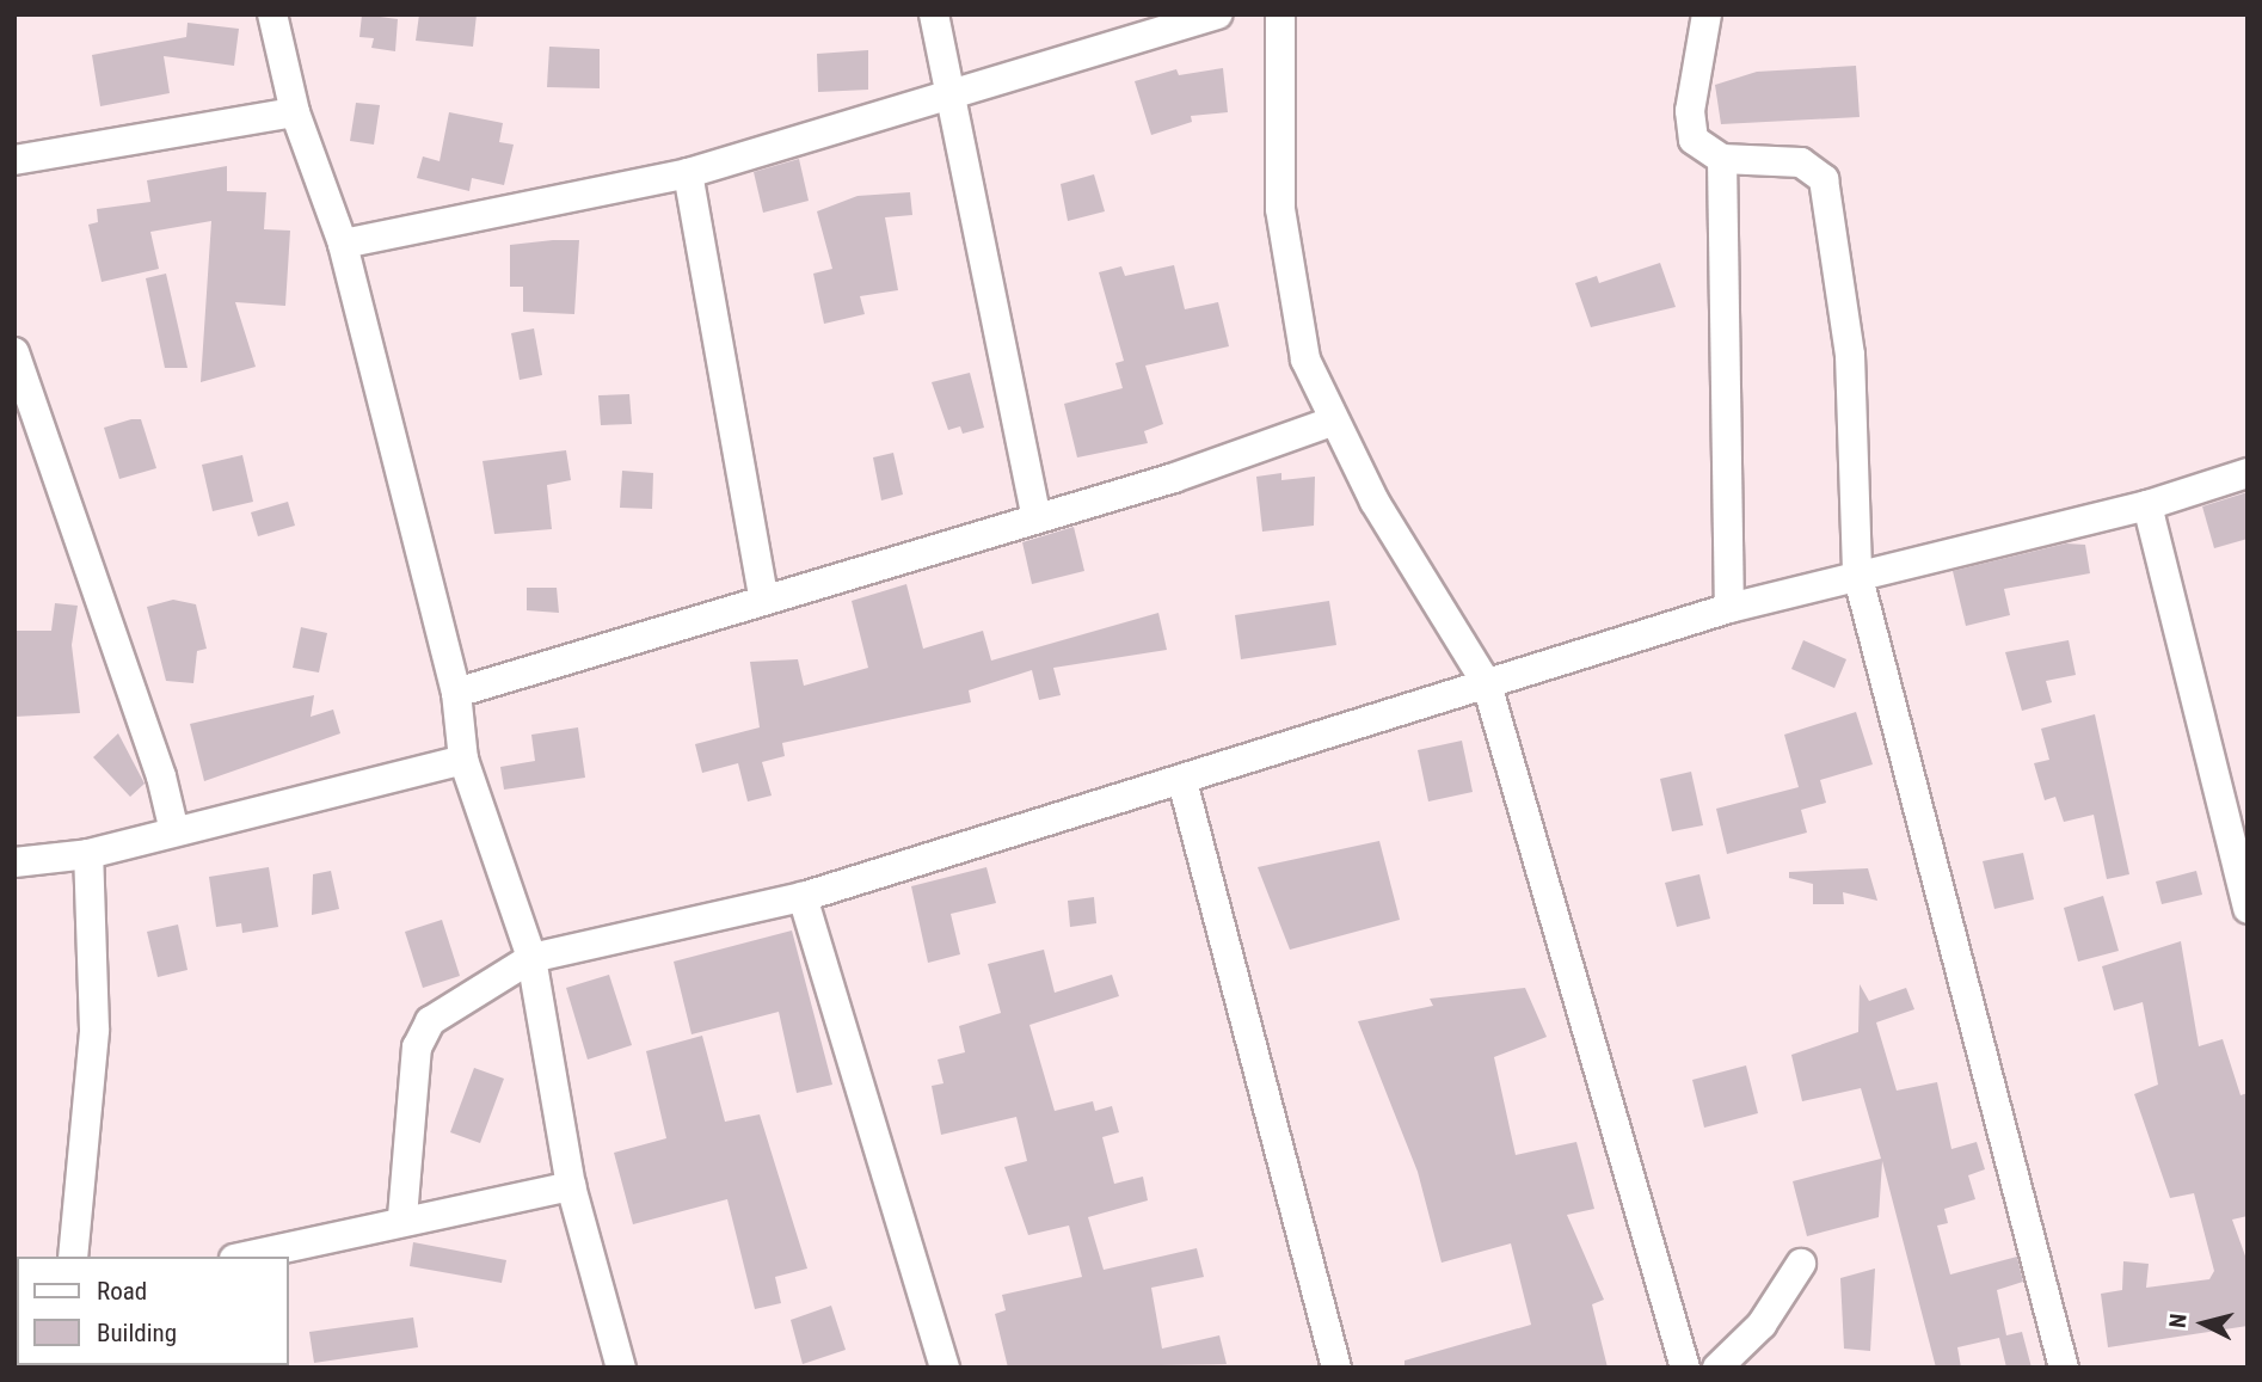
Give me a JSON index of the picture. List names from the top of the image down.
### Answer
{
  "legend": ["Road", "Building"],
  "north": "left"
}
